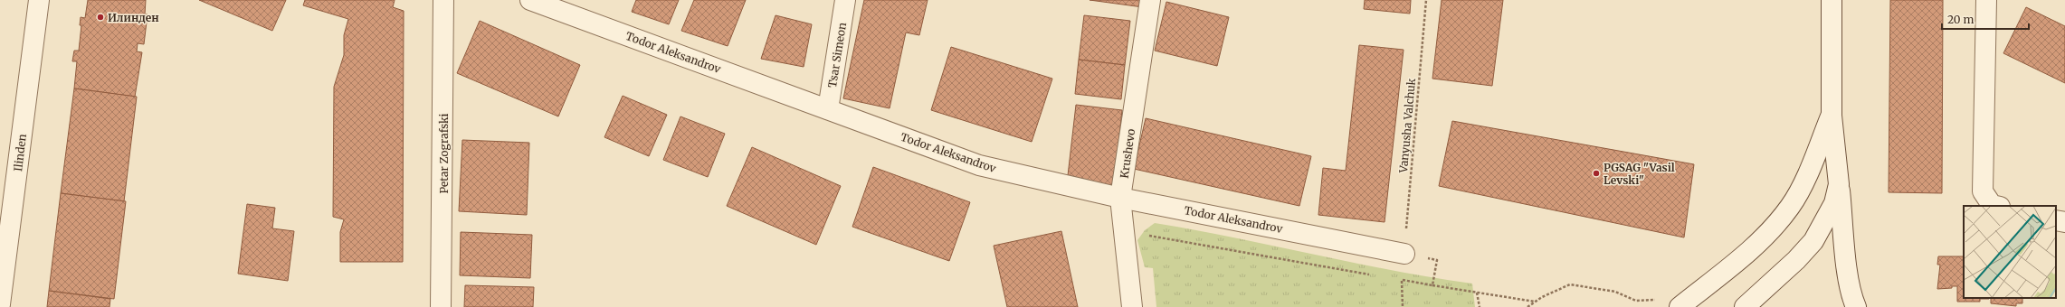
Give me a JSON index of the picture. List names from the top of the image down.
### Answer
{
  "streets": {
    "street": [
      "Todor Aleksandrov",
      "Tsar Simeon",
      "Ilinden",
      "Petar Zografski",
      "Krushevo"
    ],
    "path": ["Vanyusha Valchuk"]
  },
  "crossings": [
    ["Todor Aleksandrov", "Tsar Simeon"],
    ["Todor Aleksandrov", "Vanyusha Valchuk"],
    ["Todor Aleksandrov", "Krushevo"]
  ],
  "places": ["Илинден", "PGSAG \"Vasil Levski\""],
  "scale_bar": "20 m"
}
